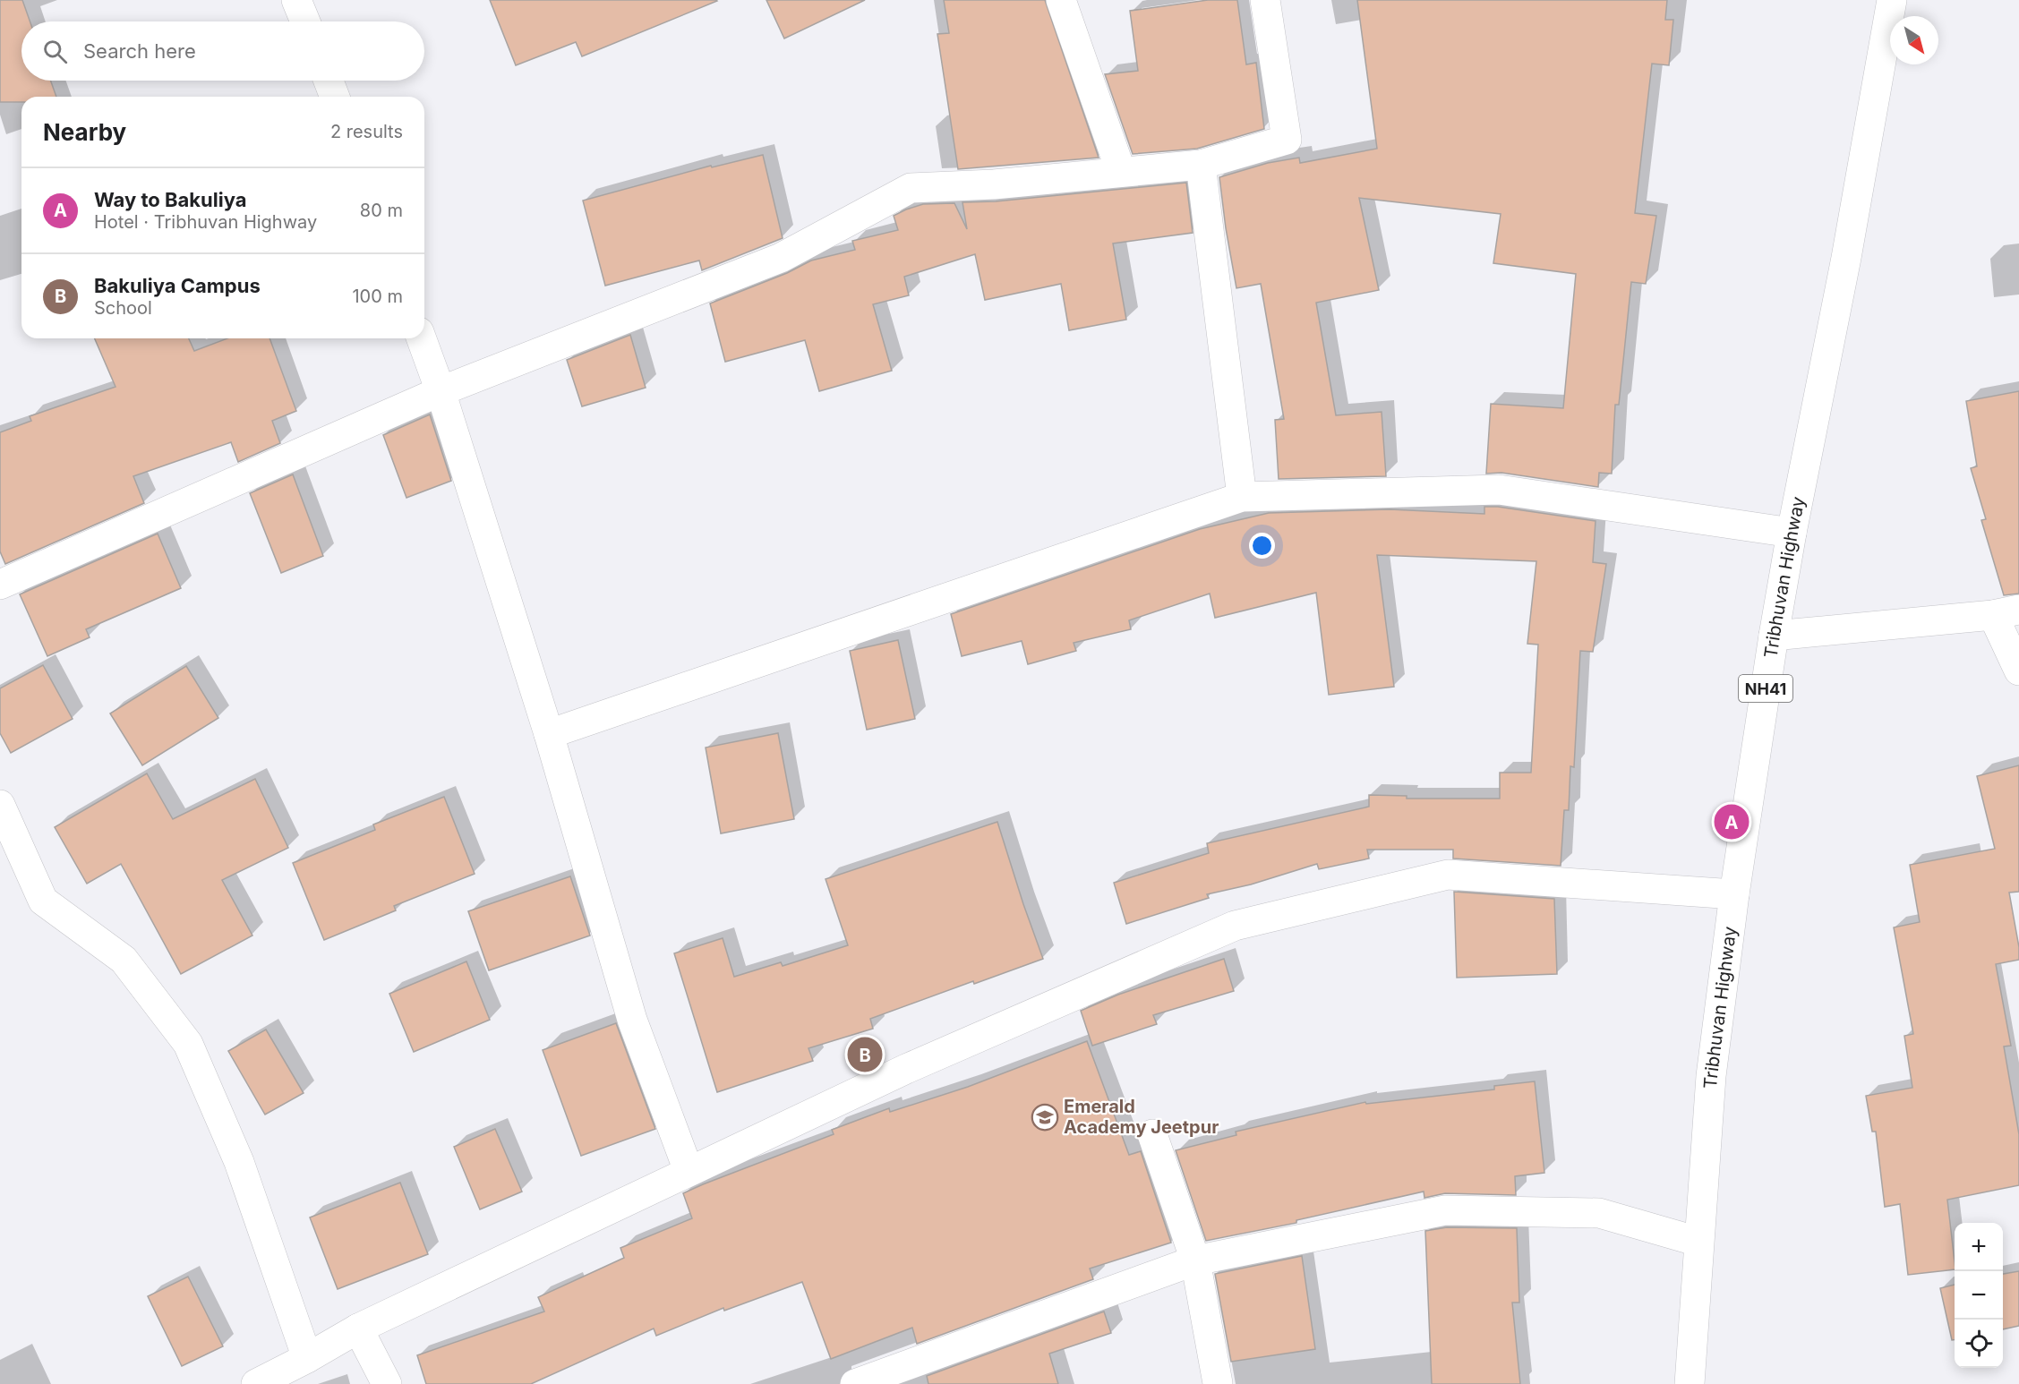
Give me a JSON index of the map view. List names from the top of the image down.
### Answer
{
  "streets": {
    "main road": ["Tribhuvan Highway", "NH41"]
  },
  "places": {
    "school or university": ["Emerald Academy Jeetpur"]
  },
  "north": "bottom right",
  "page": {
    "search": "Search here",
    "heading": ["Nearby", "2 results"],
    "list": [
      {
        "mark": "A",
        "name": "Way to Bakuliya",
        "note": "Hotel · Tribhuvan Highway",
        "value": "80 m"
      },
      {
        "mark": "B",
        "name": "Bakuliya Campus",
        "note": "School",
        "value": "100 m"
      }
    ],
    "pins": ["A", "B"],
    "map_buttons": ["+", "−"]
  }
}
